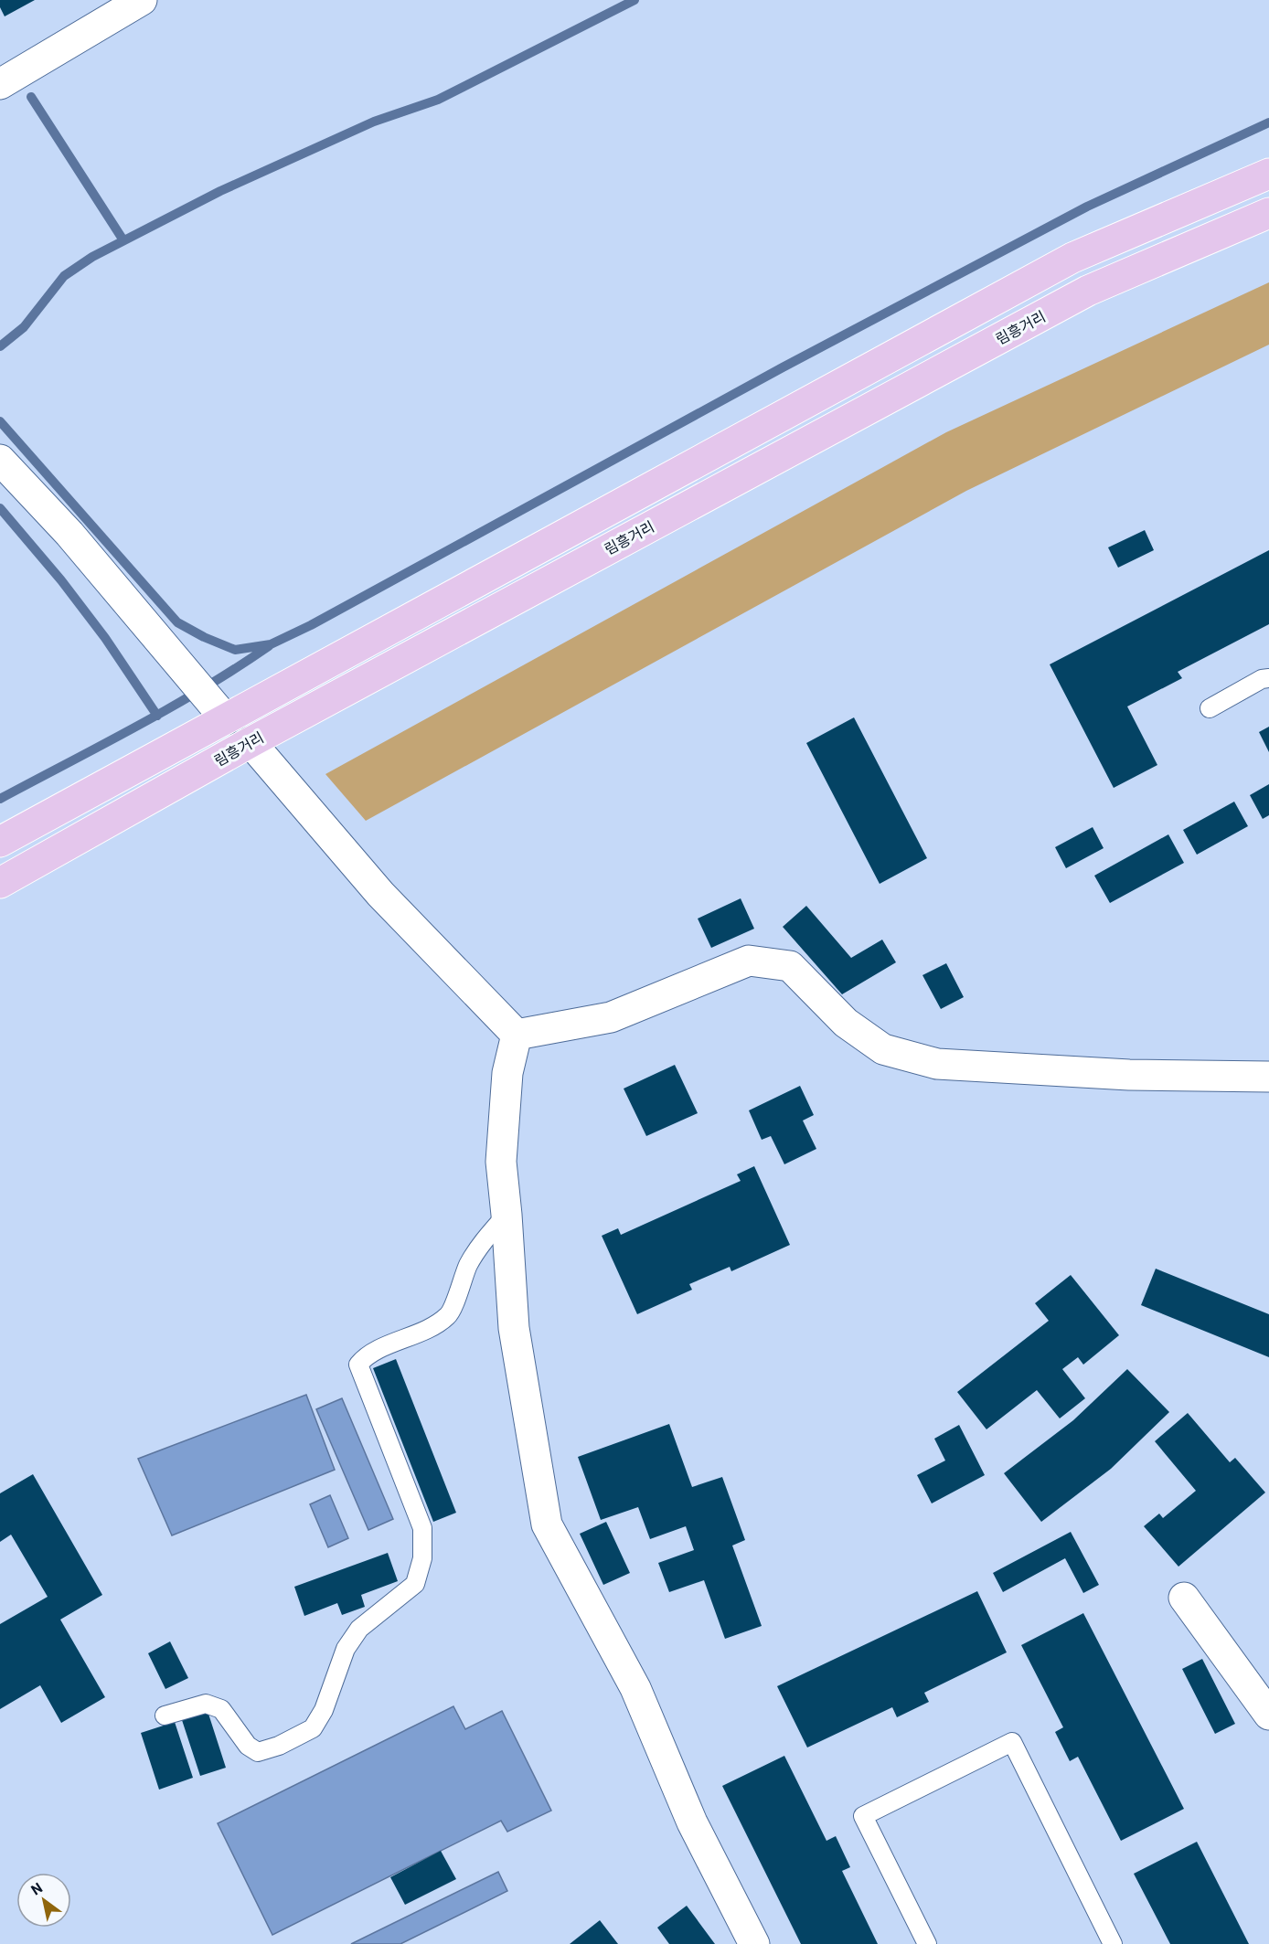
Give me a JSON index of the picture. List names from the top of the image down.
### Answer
{
  "streets": {
    "main road": ["림흥거리"]
  },
  "north": "top left"
}
